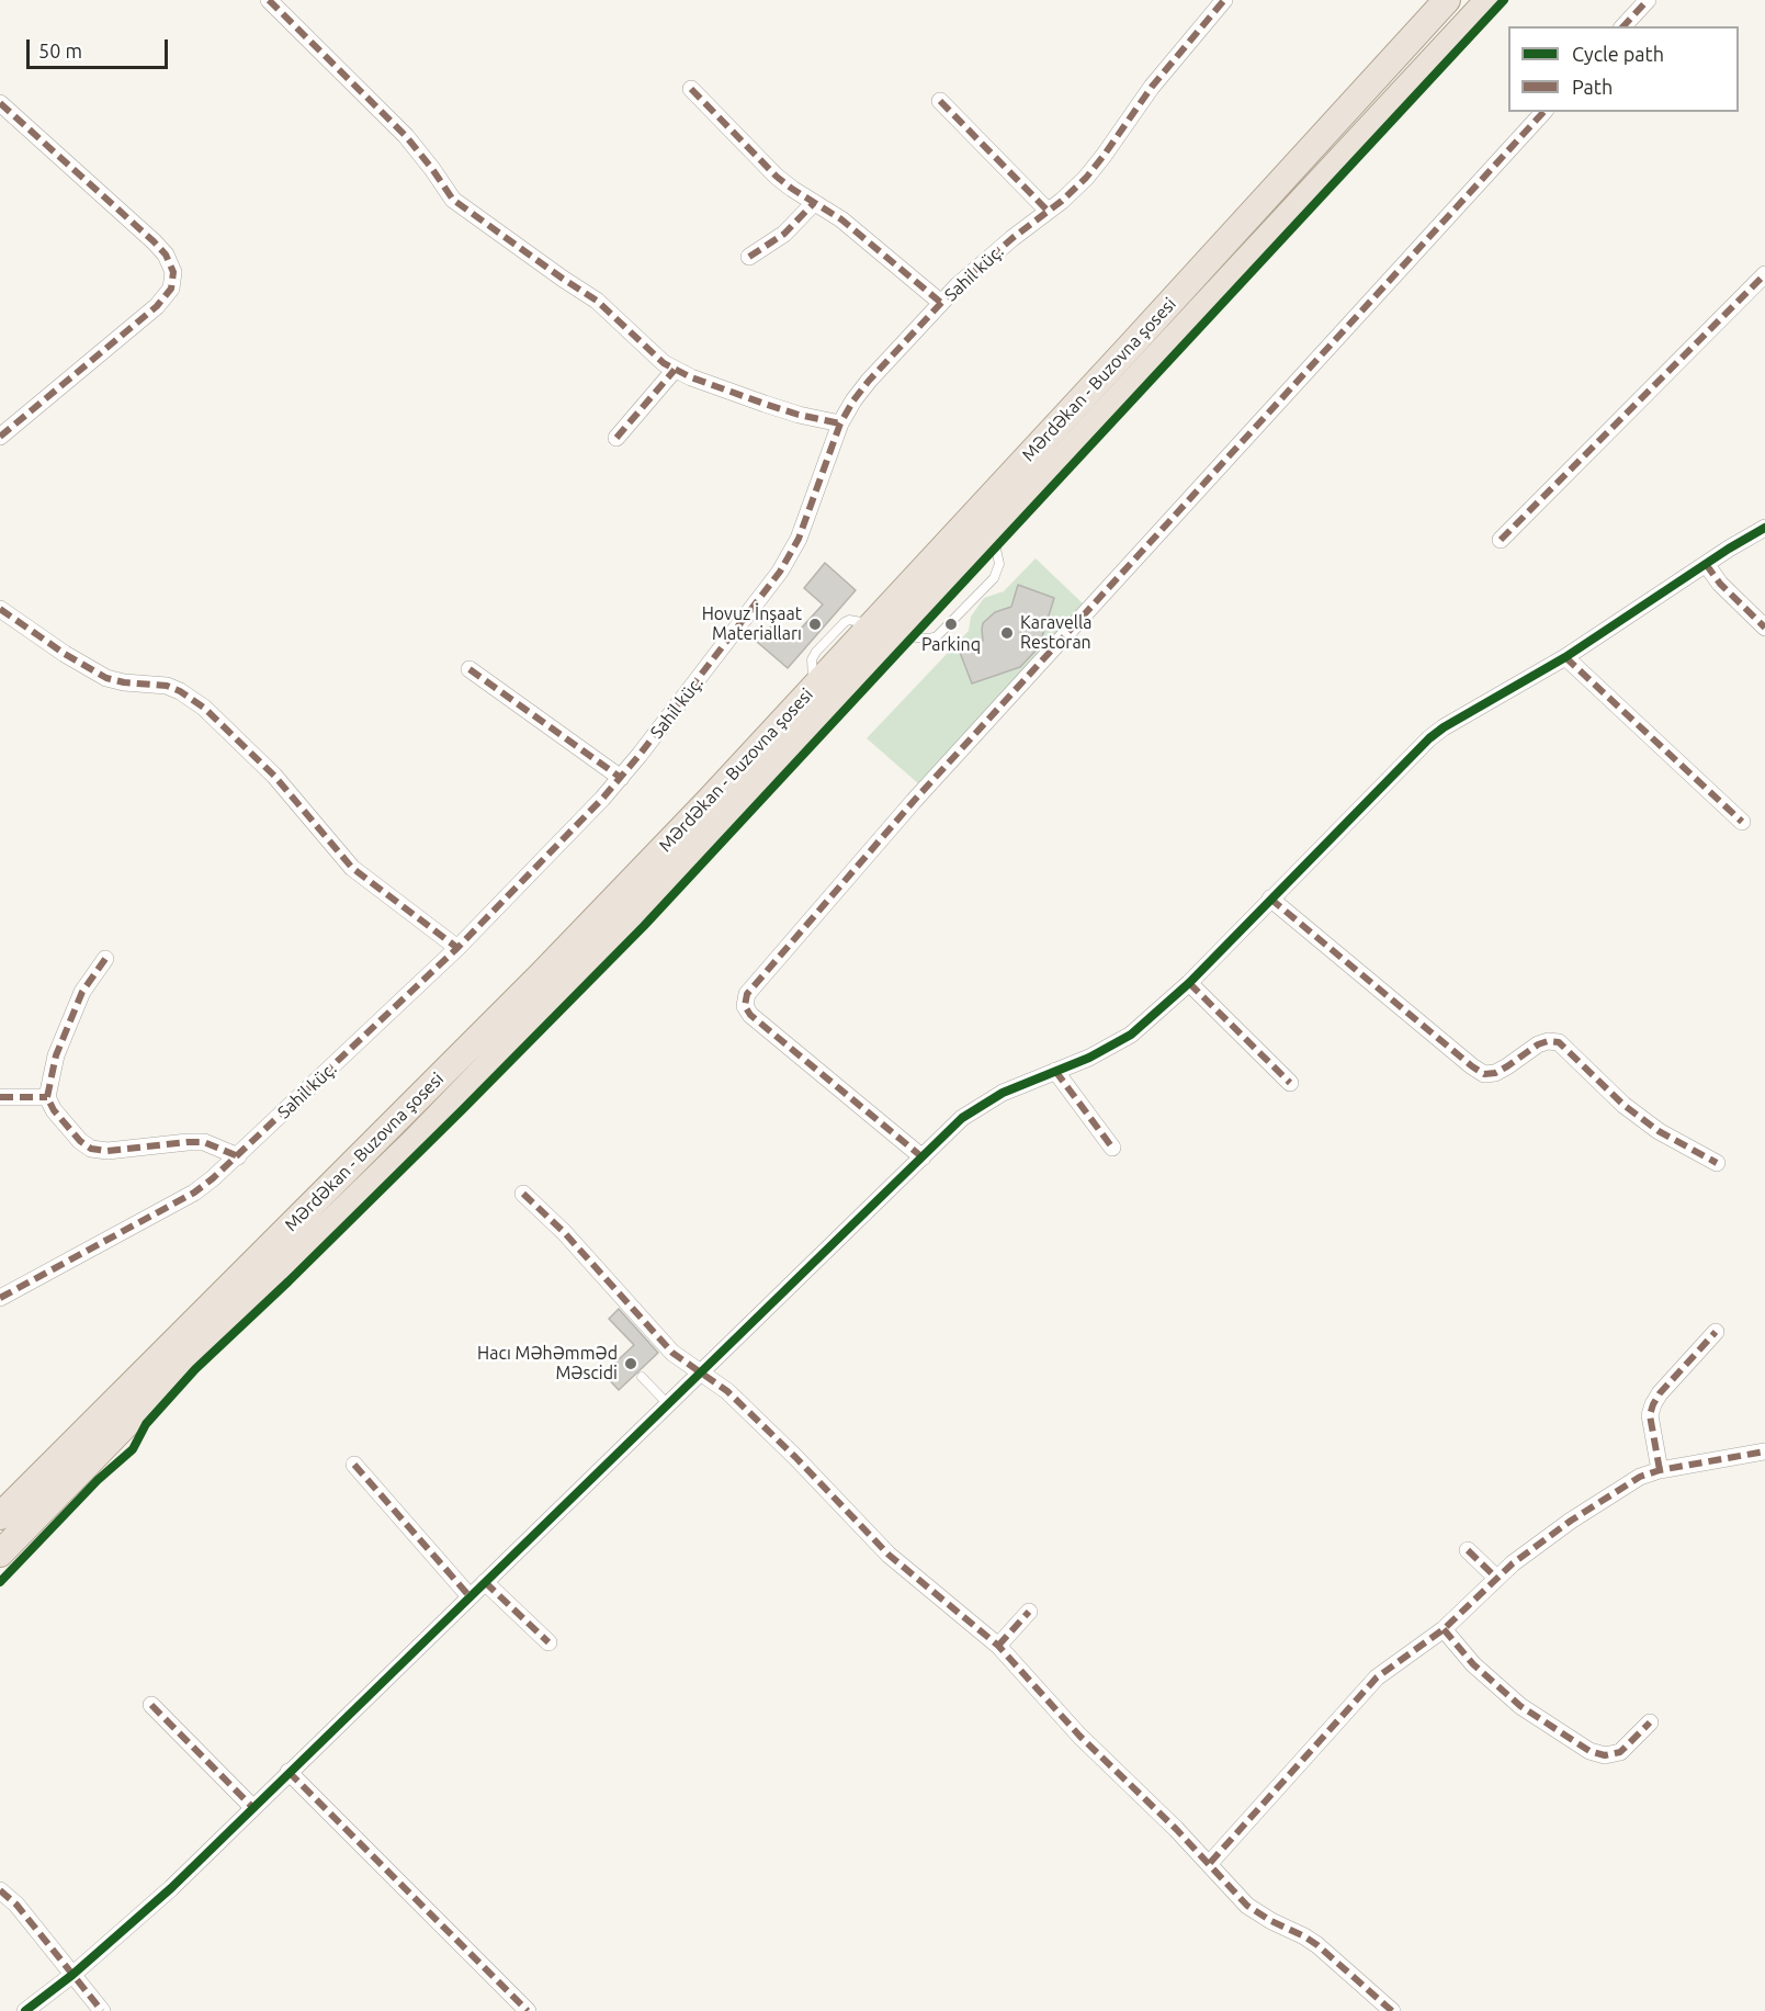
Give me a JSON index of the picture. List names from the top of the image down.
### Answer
{
  "streets": {
    "main road": ["Mərdəkan - Buzovna şosesi"],
    "street": ["Sahil küç."]
  },
  "places": [
    "Hovuz İnşaat Materialları",
    "Parkinq",
    "Karavella Restoran",
    "Hacı Məhəmməd Məscidi"
  ],
  "legend": ["Cycle path", "Path"],
  "scale_bar": "50 m"
}
